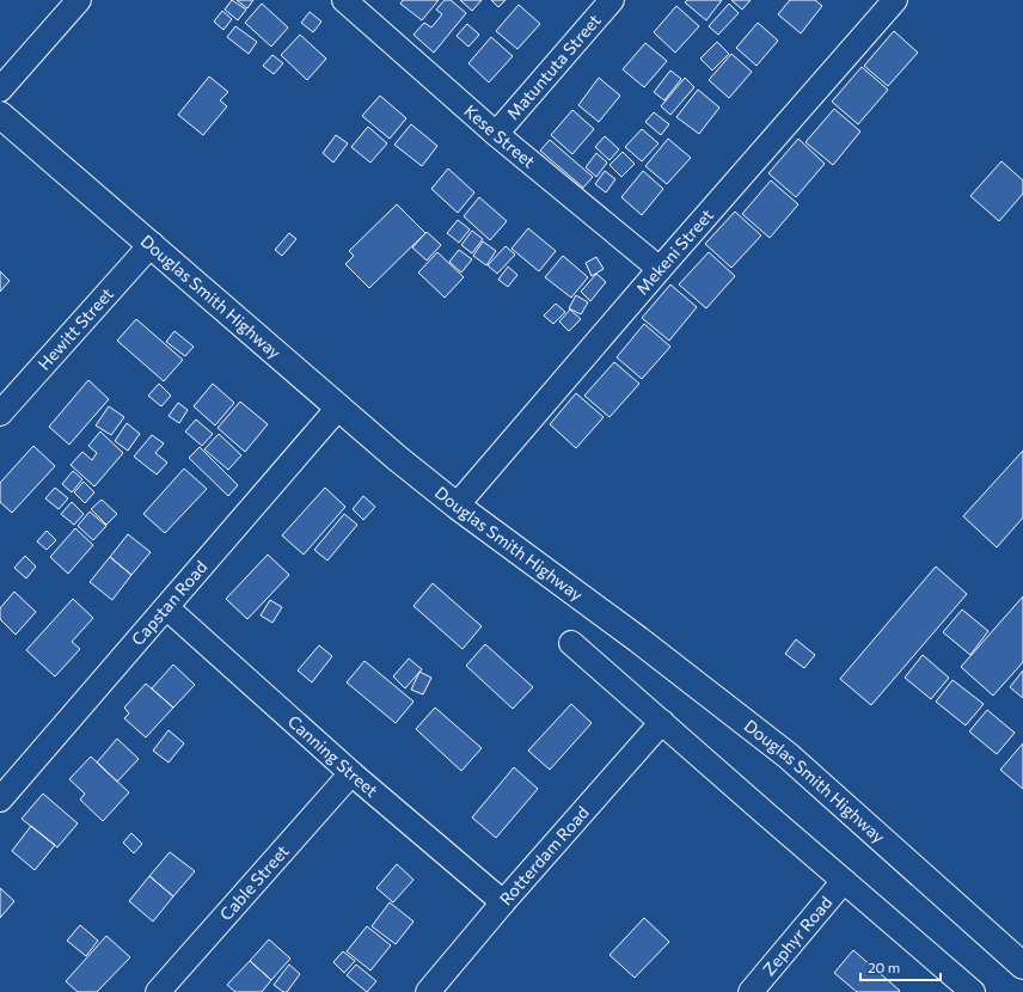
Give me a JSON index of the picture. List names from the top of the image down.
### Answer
{
  "streets": {
    "street": [
      "Matuntuta Street",
      "Kese Street",
      "Mekeni Street",
      "Douglas Smith Highway",
      "Hewitt Street",
      "Capstan Road",
      "Canning Street",
      "Rotterdam Road",
      "Cable Street",
      "Zephyr Road"
    ]
  },
  "crossings": [
    ["Matuntuta Street", "Kese Street"],
    ["Kese Street", "Mekeni Street"],
    ["Mekeni Street", "Douglas Smith Highway"],
    ["Douglas Smith Highway", "Hewitt Street"],
    ["Douglas Smith Highway", "Capstan Road"],
    ["Capstan Road", "Canning Street"],
    ["Canning Street", "Rotterdam Road"],
    ["Canning Street", "Cable Street"]
  ],
  "scale_bar": "20 m"
}
